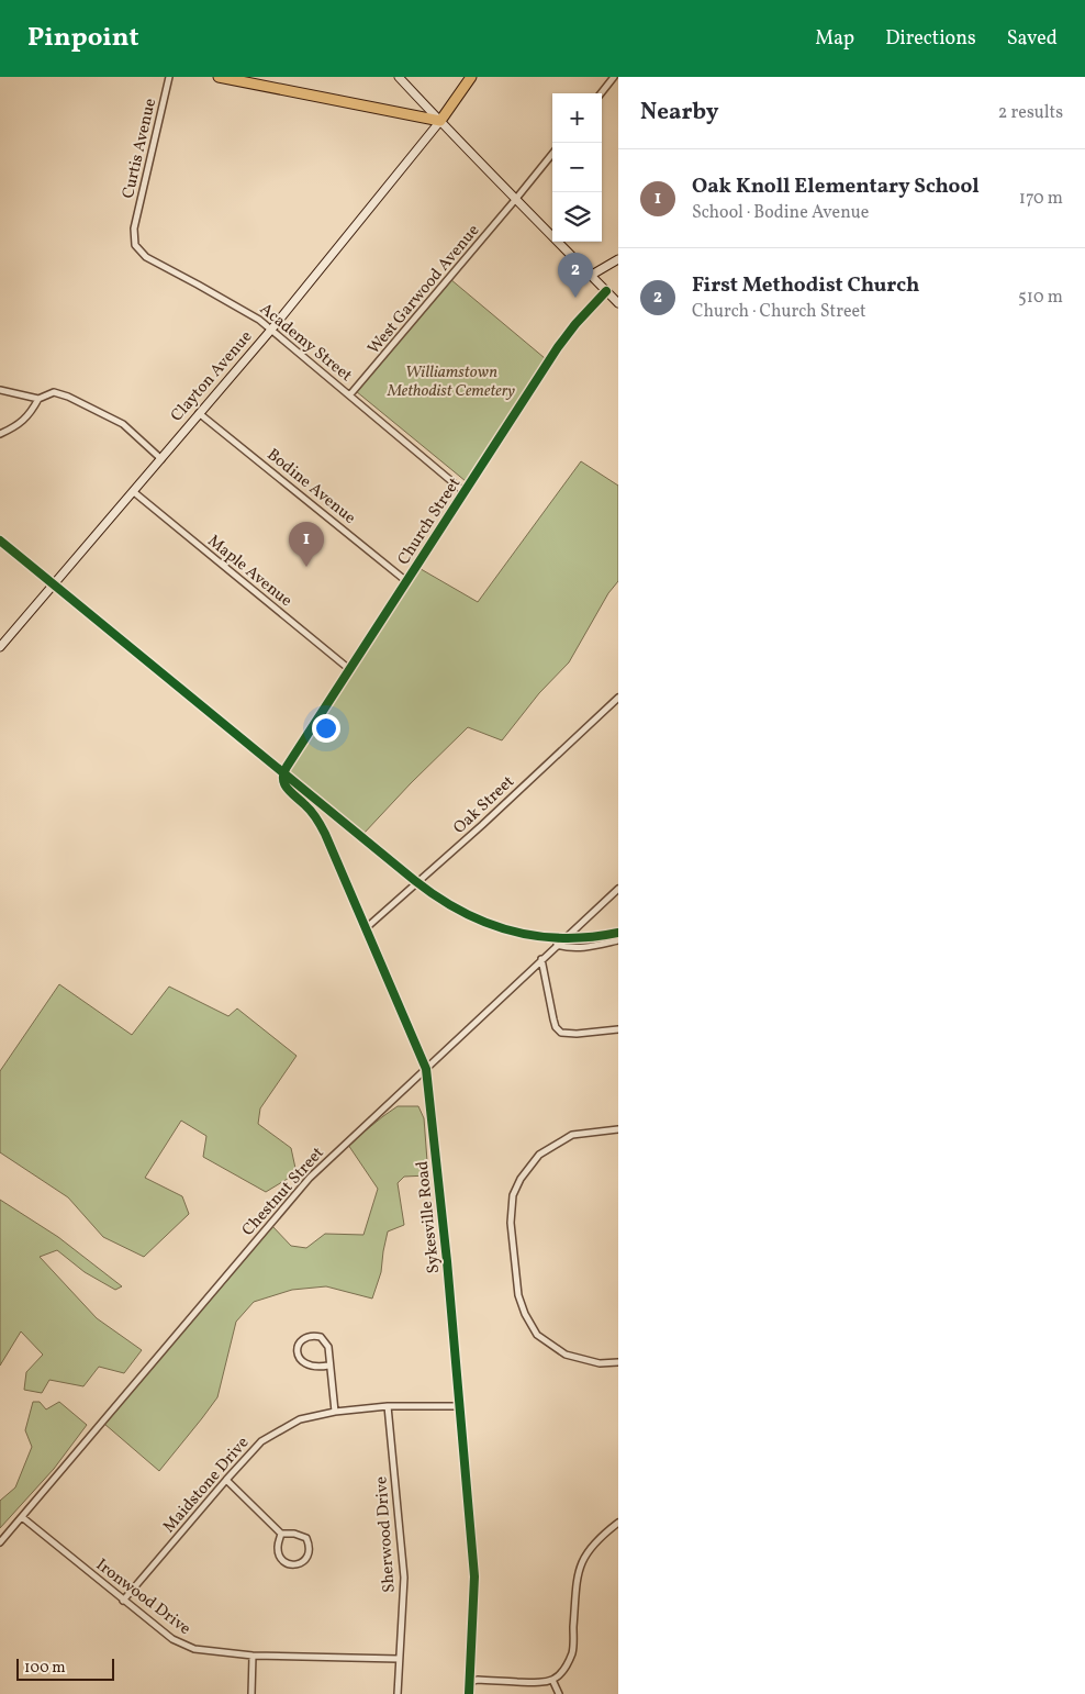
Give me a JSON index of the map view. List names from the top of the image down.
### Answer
{
  "streets": {
    "main road": ["Clayton Avenue"],
    "street": [
      "Curtis Avenue",
      "West Garwood Avenue",
      "Academy Street",
      "Bodine Avenue",
      "Church Street",
      "Maple Avenue",
      "Oak Street",
      "Chestnut Street",
      "Sykesville Road",
      "Maidstone Drive",
      "Sherwood Drive",
      "Ironwood Drive"
    ]
  },
  "crossings": [
    ["Curtis Avenue", "Academy Street"],
    ["West Garwood Avenue", "Academy Street"],
    ["Academy Street", "Clayton Avenue"],
    ["Academy Street", "Church Street"],
    ["Clayton Avenue", "Bodine Avenue"],
    ["Clayton Avenue", "Maple Avenue"],
    ["Bodine Avenue", "Church Street"],
    ["Church Street", "Maple Avenue"],
    ["Church Street", "Sykesville Road"],
    ["Oak Street", "Sykesville Road"],
    ["Chestnut Street", "Sykesville Road"],
    ["Chestnut Street", "Ironwood Drive"],
    ["Sykesville Road", "Maidstone Drive"],
    ["Maidstone Drive", "Sherwood Drive"],
    ["Maidstone Drive", "Ironwood Drive"],
    ["Sherwood Drive", "Ironwood Drive"]
  ],
  "parks": ["Williamstown Methodist Cemetery"],
  "scale_bar": "100 m",
  "page": {
    "header": "Pinpoint",
    "nav": ["Map", "Directions", "Saved"],
    "heading": ["Nearby", "2 results"],
    "map_buttons": ["+", "−"],
    "list": [
      {
        "mark": "1",
        "name": "Oak Knoll Elementary School",
        "note": "School · Bodine Avenue",
        "value": "170 m"
      },
      {
        "mark": "2",
        "name": "First Methodist Church",
        "note": "Church · Church Street",
        "value": "510 m"
      }
    ],
    "pins": ["2", "1"],
    "scale": "100 m"
  }
}
